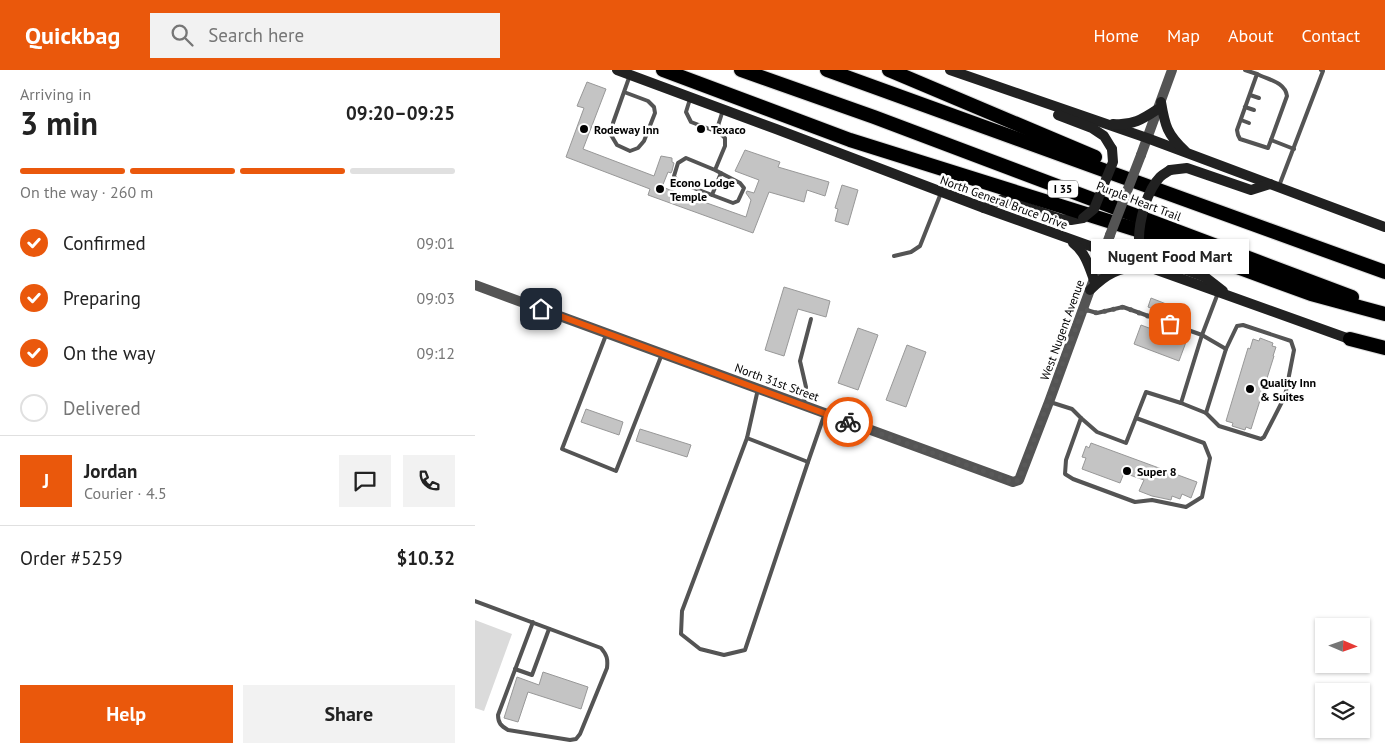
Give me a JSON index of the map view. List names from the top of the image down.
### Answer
{
  "streets": {
    "highway": ["I 35", "Purple Heart Trail"],
    "main road": ["North General Bruce Drive"],
    "street": ["West Nugent Avenue", "North 31st Street"]
  },
  "crossings": [
    ["North General Bruce Drive", "West Nugent Avenue"],
    ["West Nugent Avenue", "North 31st Street"]
  ],
  "places": [
    "Rodeway Inn",
    "Texaco",
    "Econo Lodge Temple",
    "Nugent Food Mart",
    "Quality Inn & Suites",
    "Super 8"
  ],
  "north": "right",
  "page": {
    "header": "Quickbag",
    "search": "Search here",
    "nav": [
      "Home",
      "Map",
      "About",
      "Contact"
    ],
    "heading": ["3 min", "Arriving in", "09:20–09:25"],
    "panel": [
      "Jordan",
      "Courier · 4.5",
      "Order #5259",
      "$10.32"
    ],
    "bar": "On the way · 260 m",
    "list": [
      ["Confirmed", "09:01"],
      ["Preparing", "09:03"],
      ["On the way", "09:12"],
      "Delivered"
    ],
    "bubble": "Nugent Food Mart",
    "round": "J",
    "buttons": ["Help", "Share"]
  }
}
